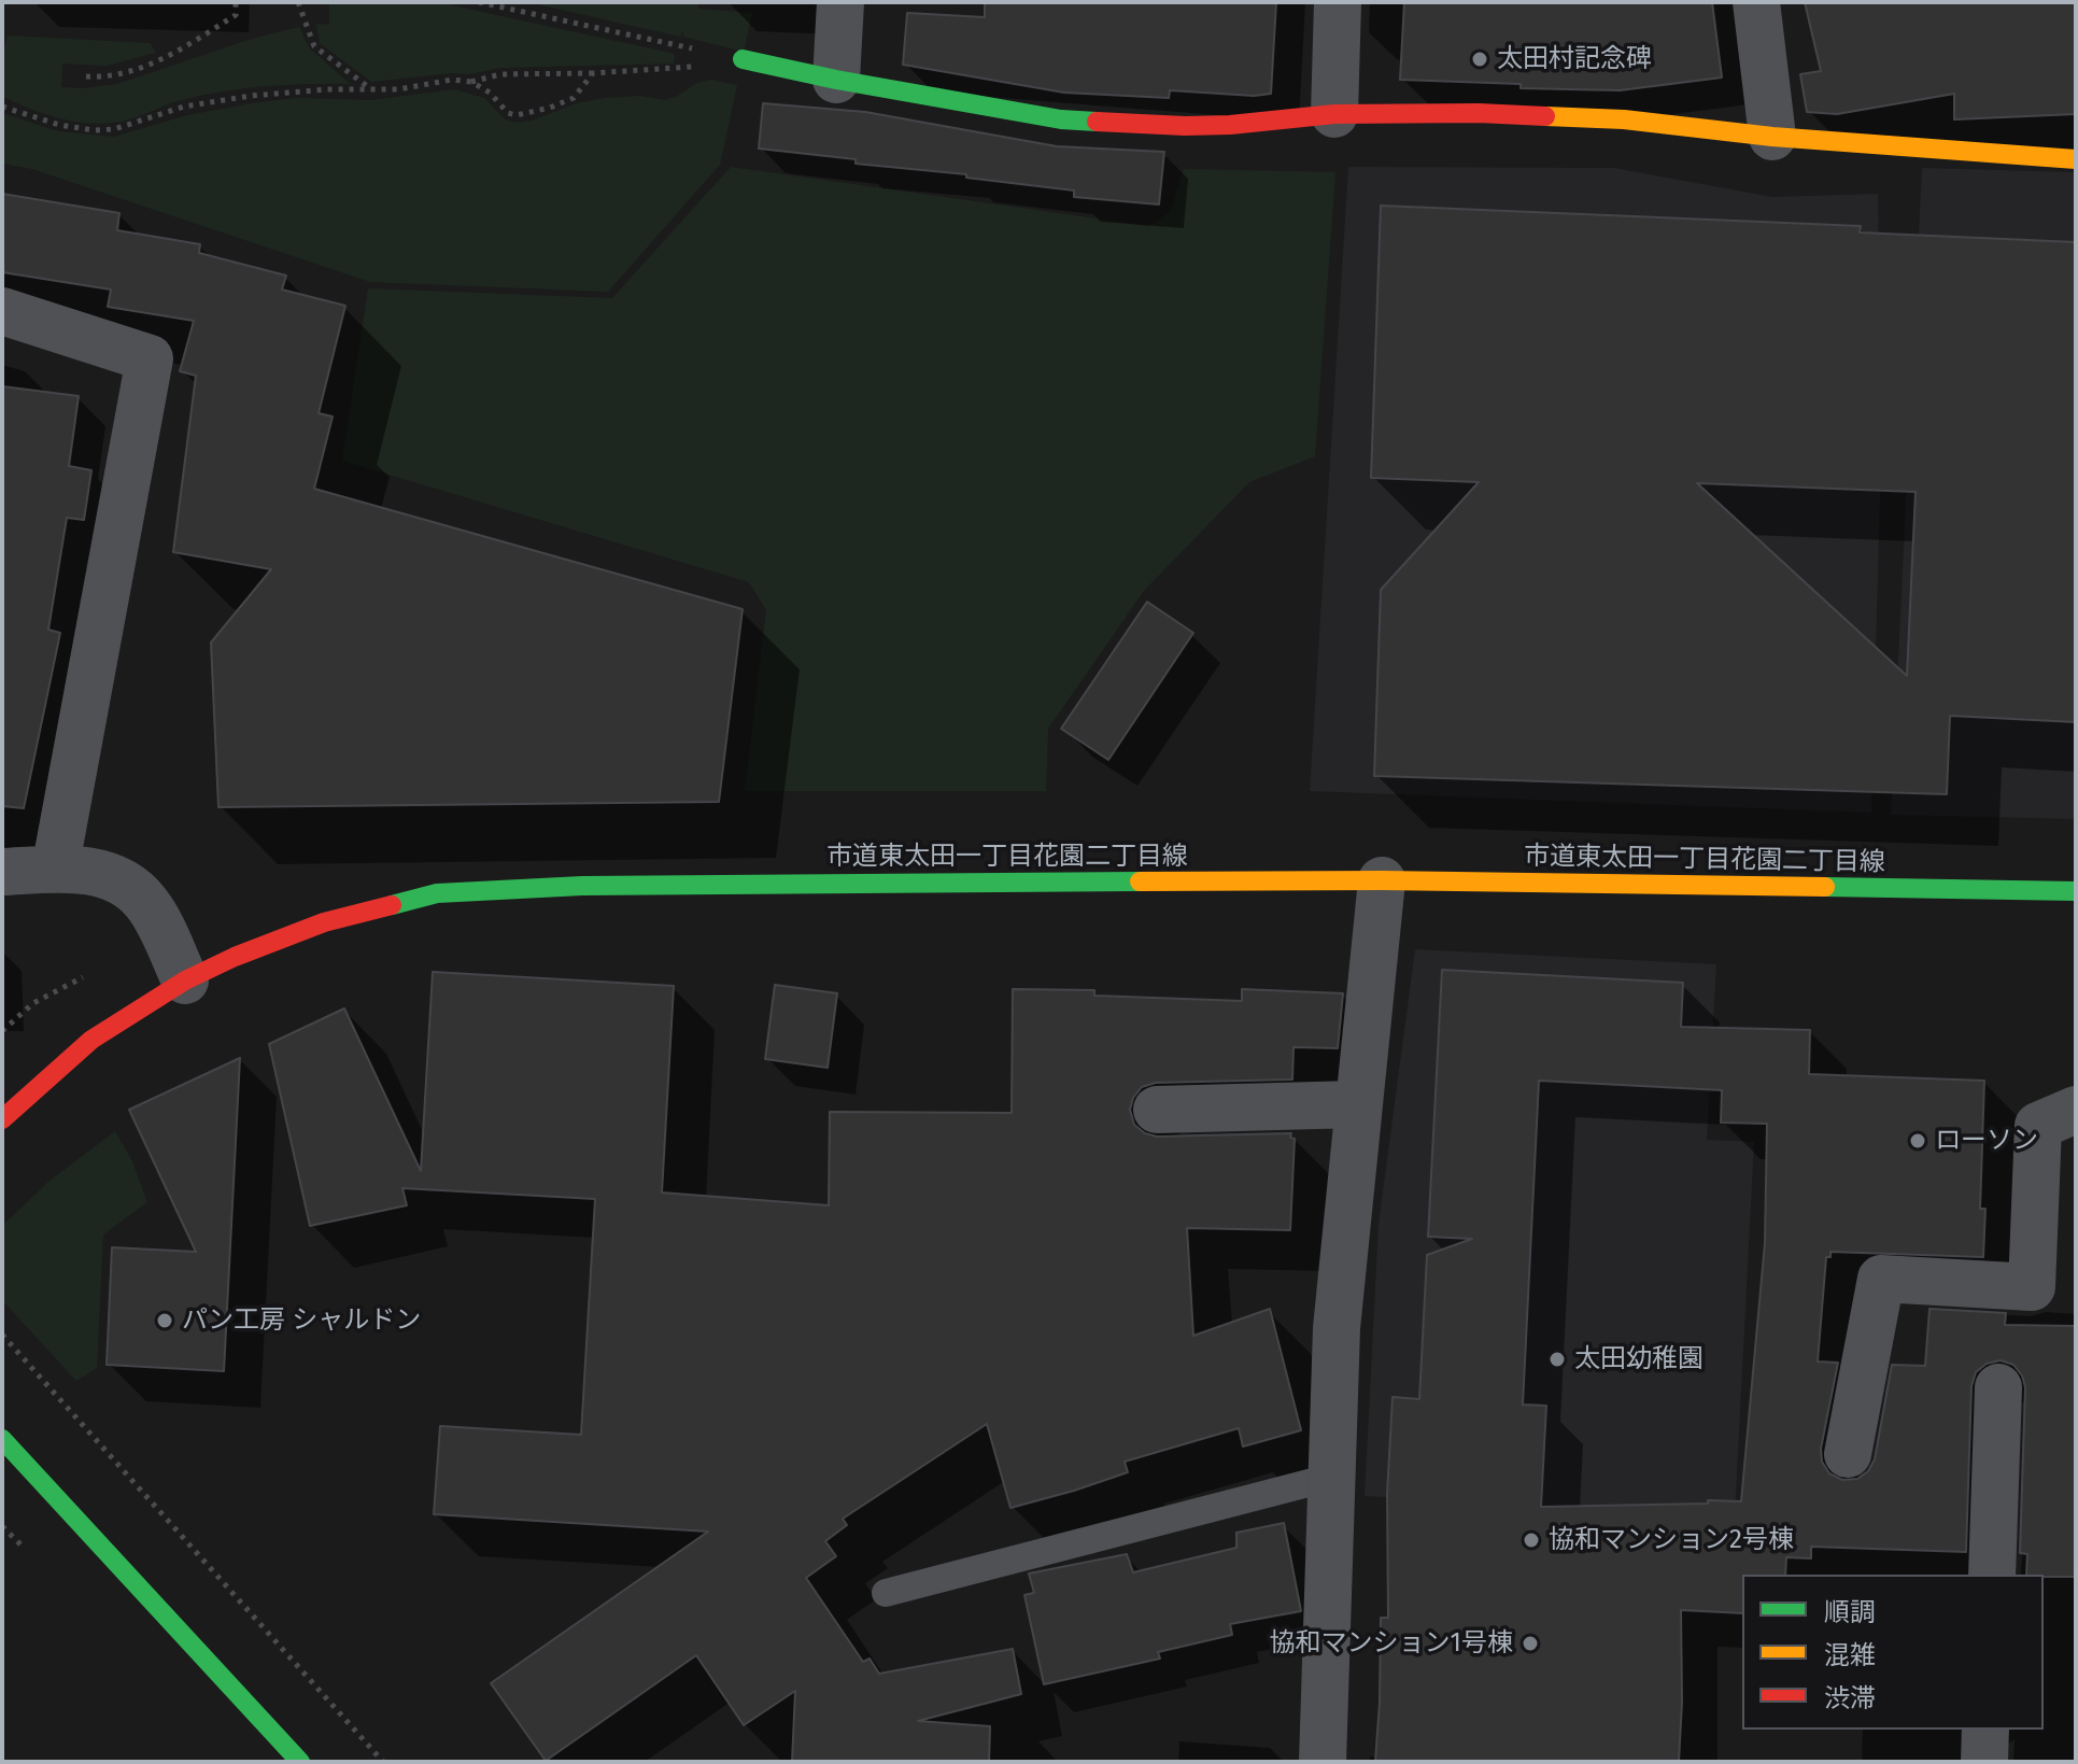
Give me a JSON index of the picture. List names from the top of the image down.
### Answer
{
  "streets": {
    "street": ["市道東太田一丁目花園二丁目線"]
  },
  "places": [
    "太田村記念碑",
    "ローソン",
    "パン工房 シャルドン",
    "太田幼稚園",
    "協和マンション2号棟",
    "協和マンション1号棟"
  ],
  "legend": ["順調", "混雑", "渋滞"]
}
